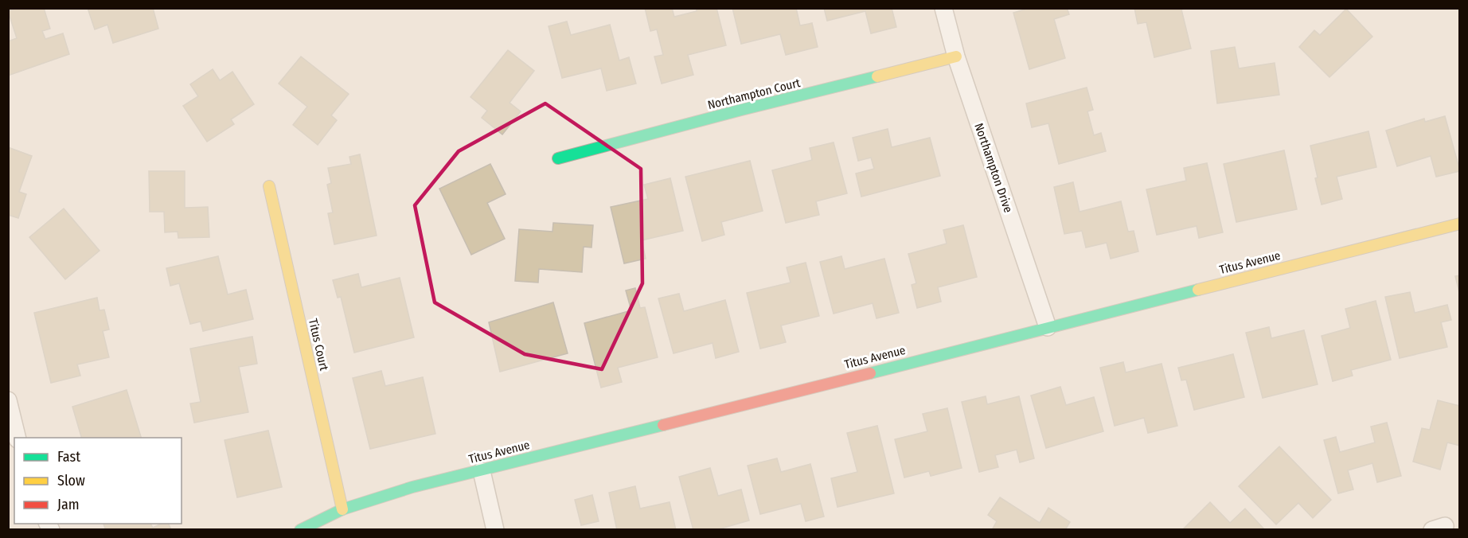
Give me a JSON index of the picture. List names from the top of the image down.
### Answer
{
  "streets": {
    "street": [
      "Northampton Court",
      "Northampton Drive",
      "Titus Avenue",
      "Titus Court"
    ]
  },
  "crossings": [
    ["Northampton Court", "Northampton Drive"],
    ["Northampton Drive", "Titus Avenue"],
    ["Titus Avenue", "Titus Court"]
  ],
  "legend": ["Fast", "Slow", "Jam"]
}
